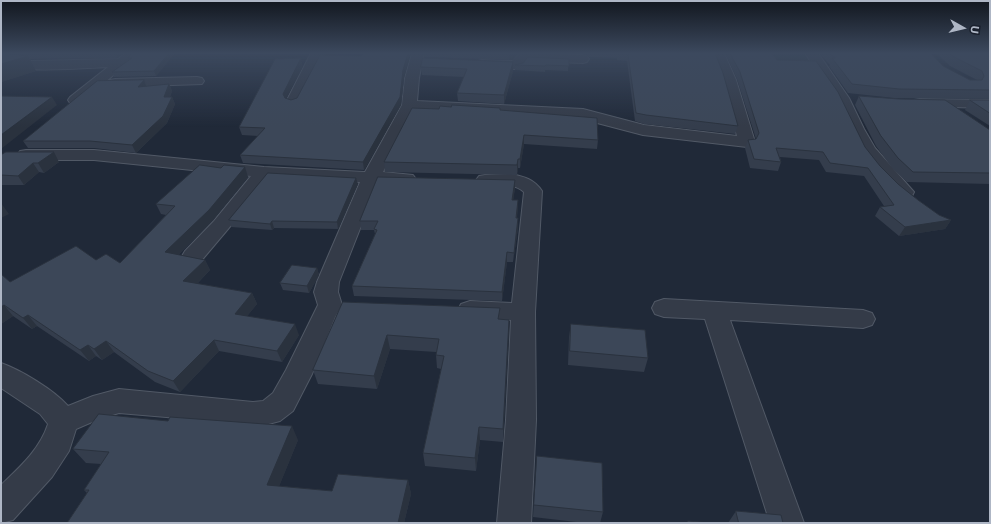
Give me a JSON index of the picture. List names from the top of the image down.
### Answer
{
  "north": "right"
}
